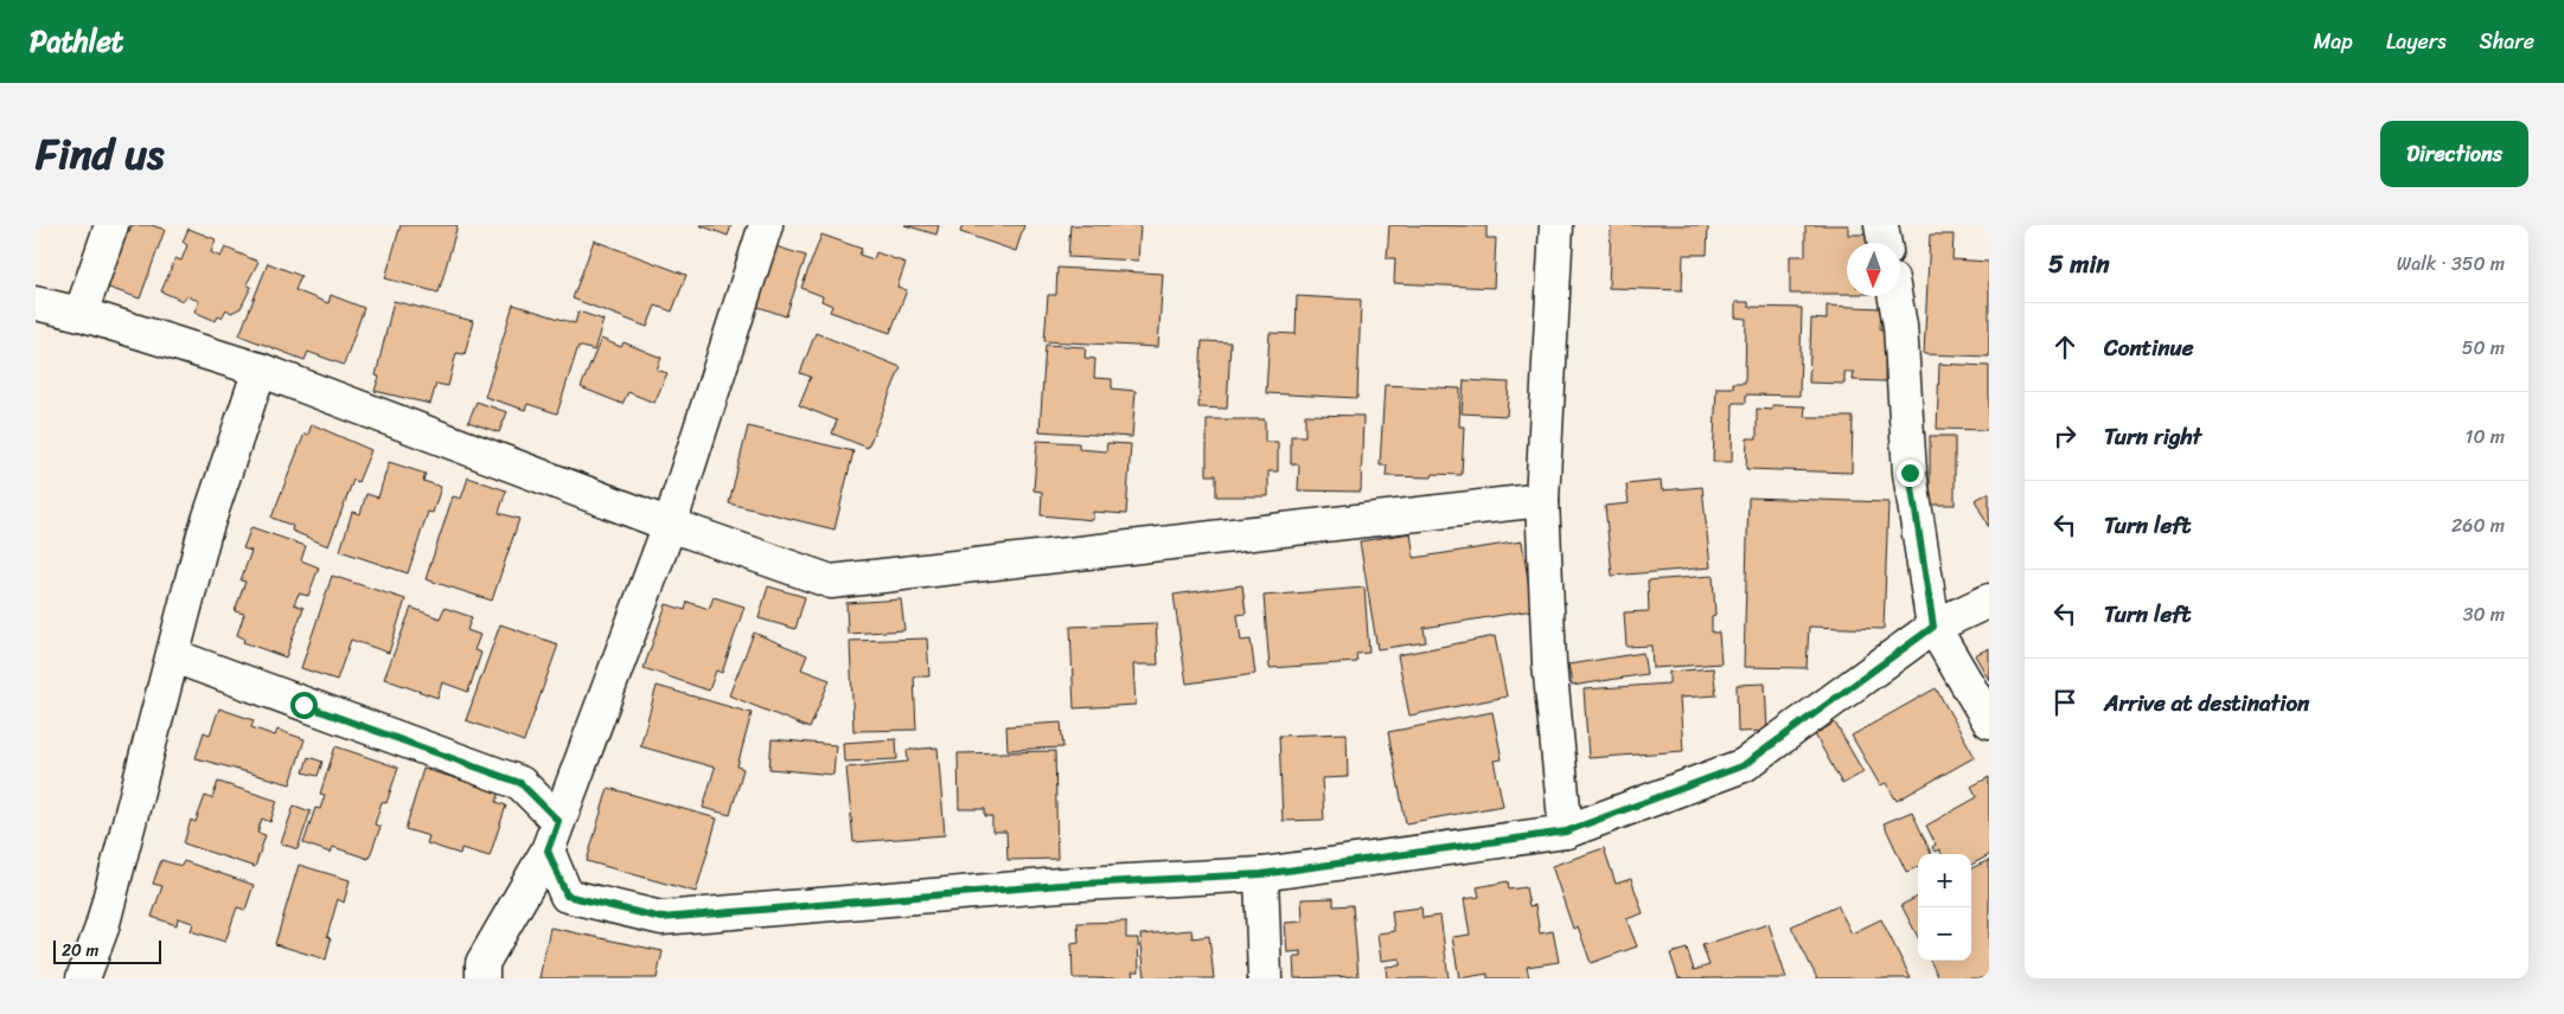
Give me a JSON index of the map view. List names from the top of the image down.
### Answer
{
  "scale_bar": "20 m",
  "north": "bottom",
  "page": {
    "header": "Pathlet",
    "nav": ["Map", "Layers", "Share"],
    "title": "Find us",
    "buttons": "Directions",
    "heading": ["5 min", "Walk · 350 m"],
    "list": [
      ["Continue", "50 m"],
      ["Turn right", "10 m"],
      ["Turn left", "260 m"],
      ["Turn left", "30 m"],
      "Arrive at destination"
    ],
    "map_buttons": ["+", "−"],
    "scale": "20 m"
  }
}
